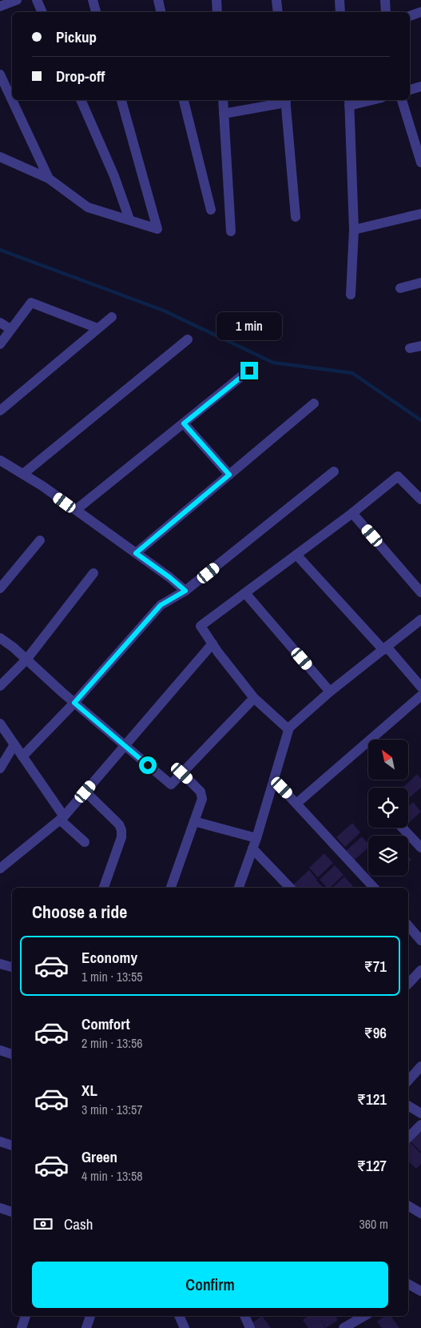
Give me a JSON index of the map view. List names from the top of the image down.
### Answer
{
  "north": "top left",
  "page": {
    "banner": ["Pickup", "Drop-off"],
    "bubble": "1 min",
    "heading": "Choose a ride",
    "list": [
      {
        "name": "Economy",
        "note": "1 min · 13:55",
        "value": "₹71"
      },
      {
        "name": "Comfort",
        "note": "2 min · 13:56",
        "value": "₹96"
      },
      {
        "name": "XL",
        "note": "3 min · 13:57",
        "value": "₹121"
      },
      {
        "name": "Green",
        "note": "4 min · 13:58",
        "value": "₹127"
      }
    ],
    "pay": ["Cash", "360 m"],
    "buttons": "Confirm"
  }
}
